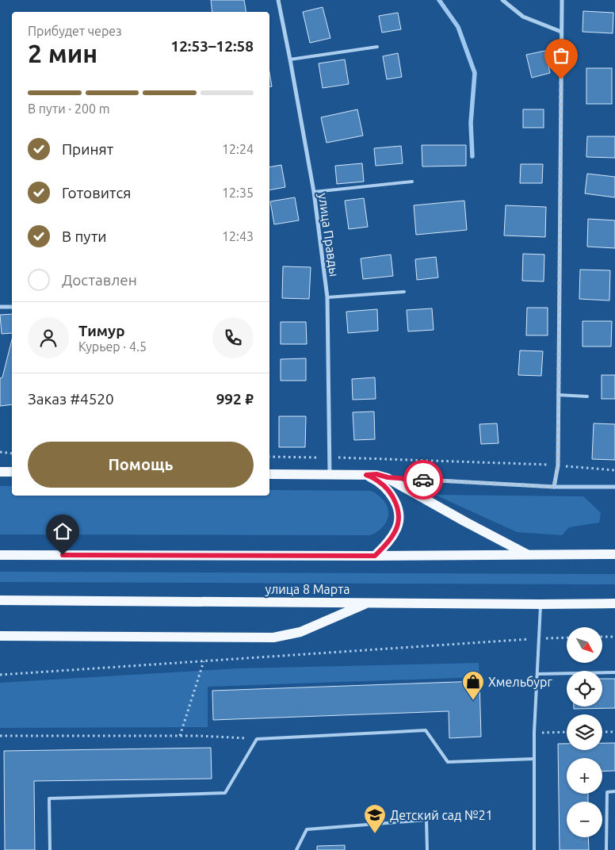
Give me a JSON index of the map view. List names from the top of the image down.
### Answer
{
  "streets": {
    "main road": ["улица 8 Марта"],
    "street": ["улица Правды"]
  },
  "places": {
    "shop": ["Хмельбург"],
    "school or university": ["Детский сад №21"]
  },
  "north": "bottom right",
  "page": {
    "heading": ["2 мин", "Прибудет через", "12:53–12:58"],
    "panel": [
      "Тимур",
      "Курьер · 4.5",
      "Заказ #4520",
      "992 ₽"
    ],
    "bar": "В пути · 200 m",
    "list": [
      ["Принят", "12:24"],
      ["Готовится", "12:35"],
      ["В пути", "12:43"],
      "Доставлен"
    ],
    "buttons": "Помощь",
    "map_buttons": ["+", "−"]
  }
}
